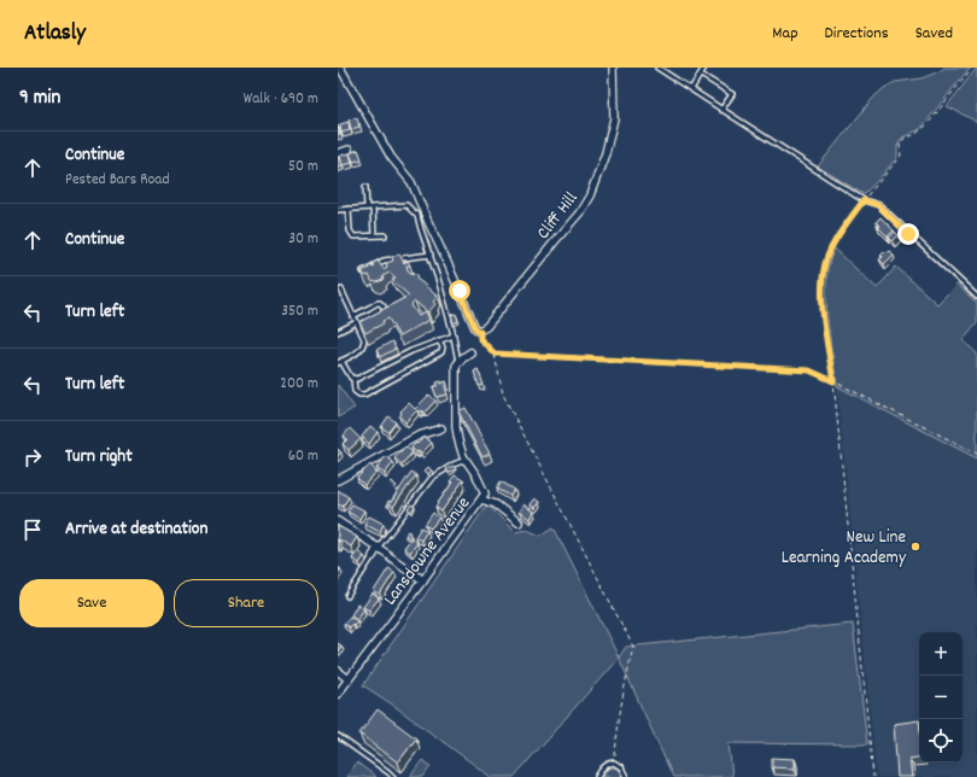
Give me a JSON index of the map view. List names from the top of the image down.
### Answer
{
  "streets": {
    "street": ["Cliff Hill", "Lansdowne Avenue"]
  },
  "places": ["New Line Learning Academy"],
  "page": {
    "header": "Atlasly",
    "nav": ["Map", "Directions", "Saved"],
    "heading": ["9 min", "Walk · 690 m"],
    "list": [
      ["Continue", "Pested Bars Road", "50 m"],
      ["Continue", "30 m"],
      ["Turn left", "350 m"],
      ["Turn left", "200 m"],
      ["Turn right", "60 m"],
      "Arrive at destination"
    ],
    "buttons": ["Save", "Share"],
    "map_buttons": ["+", "−"]
  }
}
